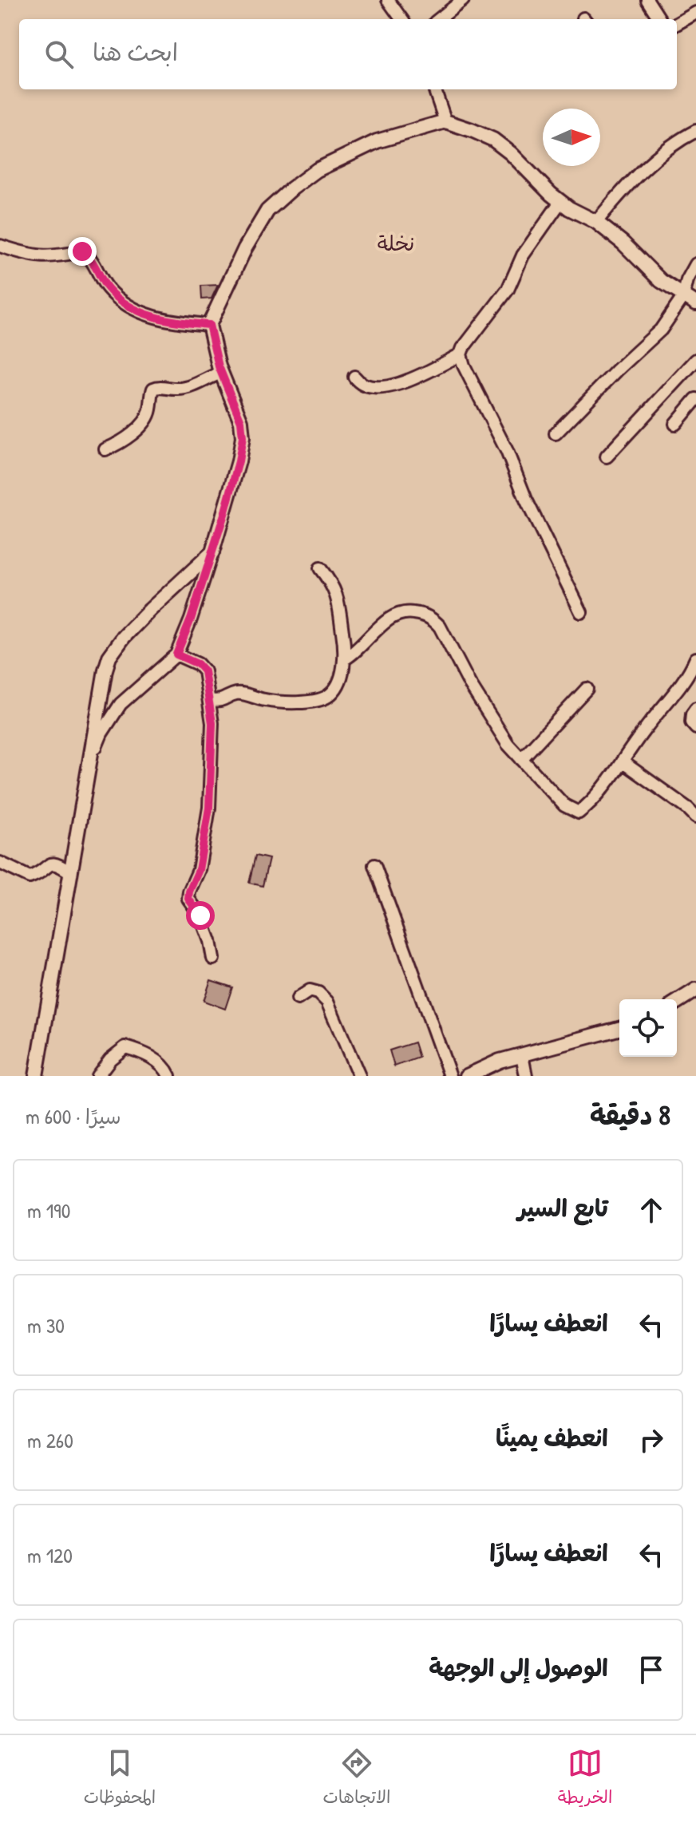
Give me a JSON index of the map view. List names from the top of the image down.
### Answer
{
  "districts": ["نخلة"],
  "north": "right",
  "page": {
    "search": "ابحث هنا",
    "heading": ["8 دقيقة", "سيرًا · 600 m"],
    "list": [
      ["تابع السير", "190 m"],
      ["انعطف يسارًا", "30 m"],
      ["انعطف يمينًا", "260 m"],
      ["انعطف يسارًا", "120 m"],
      "الوصول إلى الوجهة"
    ],
    "nav": ["الخريطة", "الاتجاهات", "المحفوظات"]
  }
}
